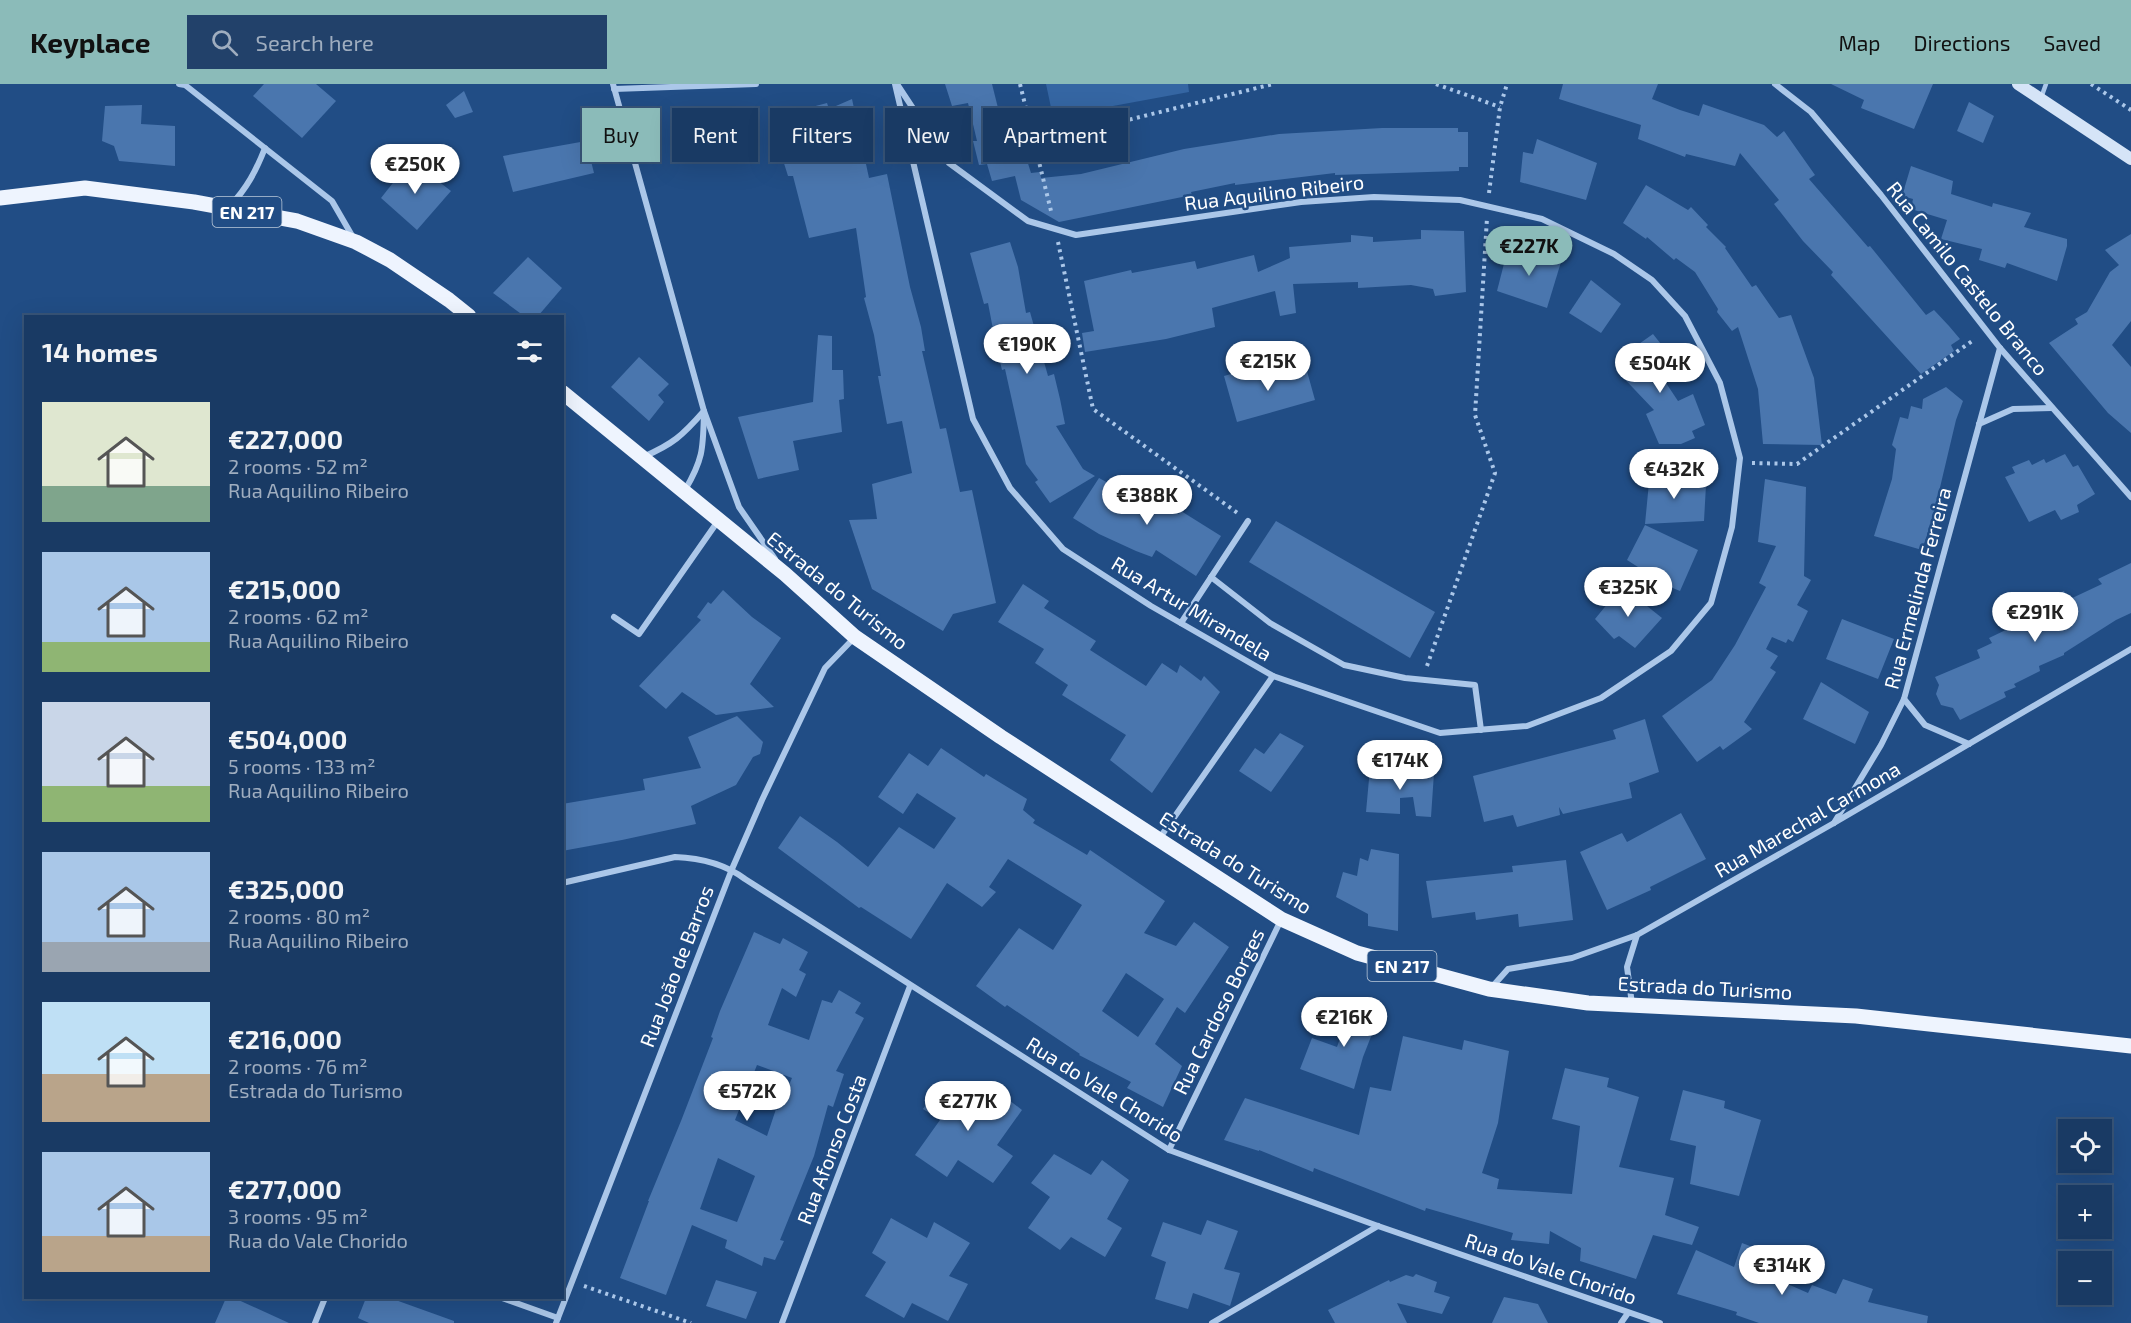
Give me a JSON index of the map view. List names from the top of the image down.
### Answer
{
  "streets": {
    "main road": ["EN 217", "Estrada do Turismo"],
    "street": [
      "Rua Aquilino Ribeiro",
      "Rua Camilo Castelo Branco",
      "Rua Ermelinda Ferreira",
      "Rua Artur Mirandela",
      "Rua Marechal Carmona",
      "Rua João de Barros",
      "Rua Cardoso Borges",
      "Rua do Vale Chorido",
      "Rua Afonso Costa"
    ]
  },
  "crossings": [
    ["Rua Aquilino Ribeiro", "Rua Artur Mirandela"],
    ["Rua Camilo Castelo Branco", "Rua Ermelinda Ferreira"],
    ["Rua Ermelinda Ferreira", "Rua Marechal Carmona"],
    ["Estrada do Turismo", "Rua Marechal Carmona"],
    ["Estrada do Turismo", "Rua João de Barros"],
    ["Estrada do Turismo", "Rua Cardoso Borges"],
    ["Rua João de Barros", "Rua do Vale Chorido"],
    ["Rua Cardoso Borges", "Rua do Vale Chorido"],
    ["Rua do Vale Chorido", "Rua Afonso Costa"]
  ],
  "page": {
    "header": "Keyplace",
    "search": "Search here",
    "nav": ["Map", "Directions", "Saved"],
    "chip": [
      "Buy",
      "Rent",
      "Filters",
      "New",
      "Apartment"
    ],
    "price": [
      "€250K",
      "€227K",
      "€190K",
      "€215K",
      "€504K",
      "€432K",
      "€388K",
      "€325K",
      "€291K",
      "€174K",
      "€216K",
      "€572K",
      "€277K",
      "€314K"
    ],
    "heading": "14 homes",
    "list": [
      {
        "name": "€227,000",
        "note": "2 rooms · 52 m² · Rua Aquilino Ribeiro"
      },
      {
        "name": "€215,000",
        "note": "2 rooms · 62 m² · Rua Aquilino Ribeiro"
      },
      {
        "name": "€504,000",
        "note": "5 rooms · 133 m² · Rua Aquilino Ribeiro"
      },
      {
        "name": "€325,000",
        "note": "2 rooms · 80 m² · Rua Aquilino Ribeiro"
      },
      {
        "name": "€216,000",
        "note": "2 rooms · 76 m² · Estrada do Turismo"
      },
      {
        "name": "€277,000",
        "note": "3 rooms · 95 m² · Rua do Vale Chorido"
      }
    ],
    "map_buttons": ["+", "−"]
  }
}
